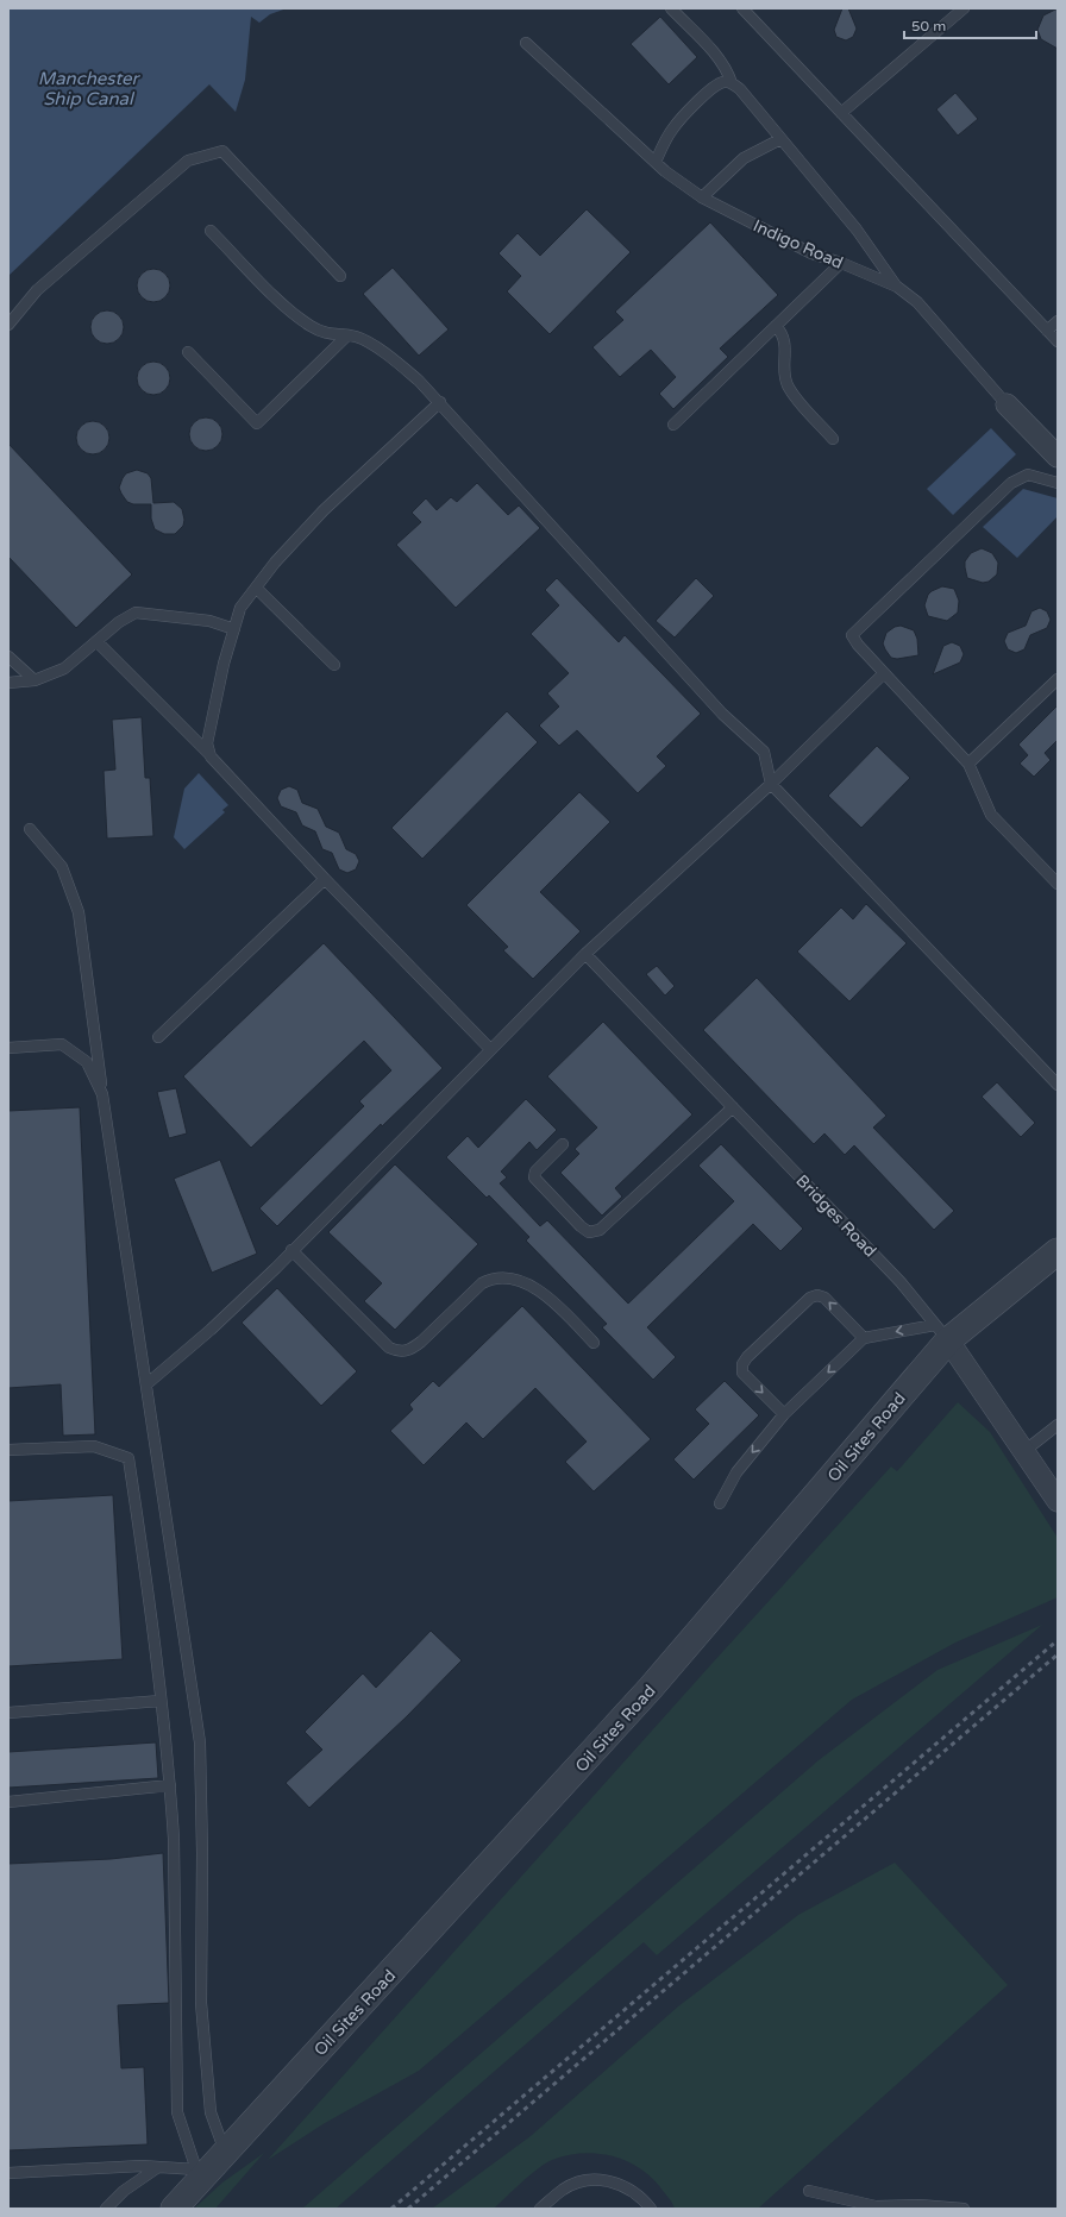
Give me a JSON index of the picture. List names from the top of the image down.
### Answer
{
  "streets": {
    "street": ["Indigo Road", "Bridges Road", "Oil Sites Road"]
  },
  "crossings": [
    ["Bridges Road", "Oil Sites Road"]
  ],
  "water": ["Manchester Ship Canal"],
  "scale_bar": "50 m"
}
